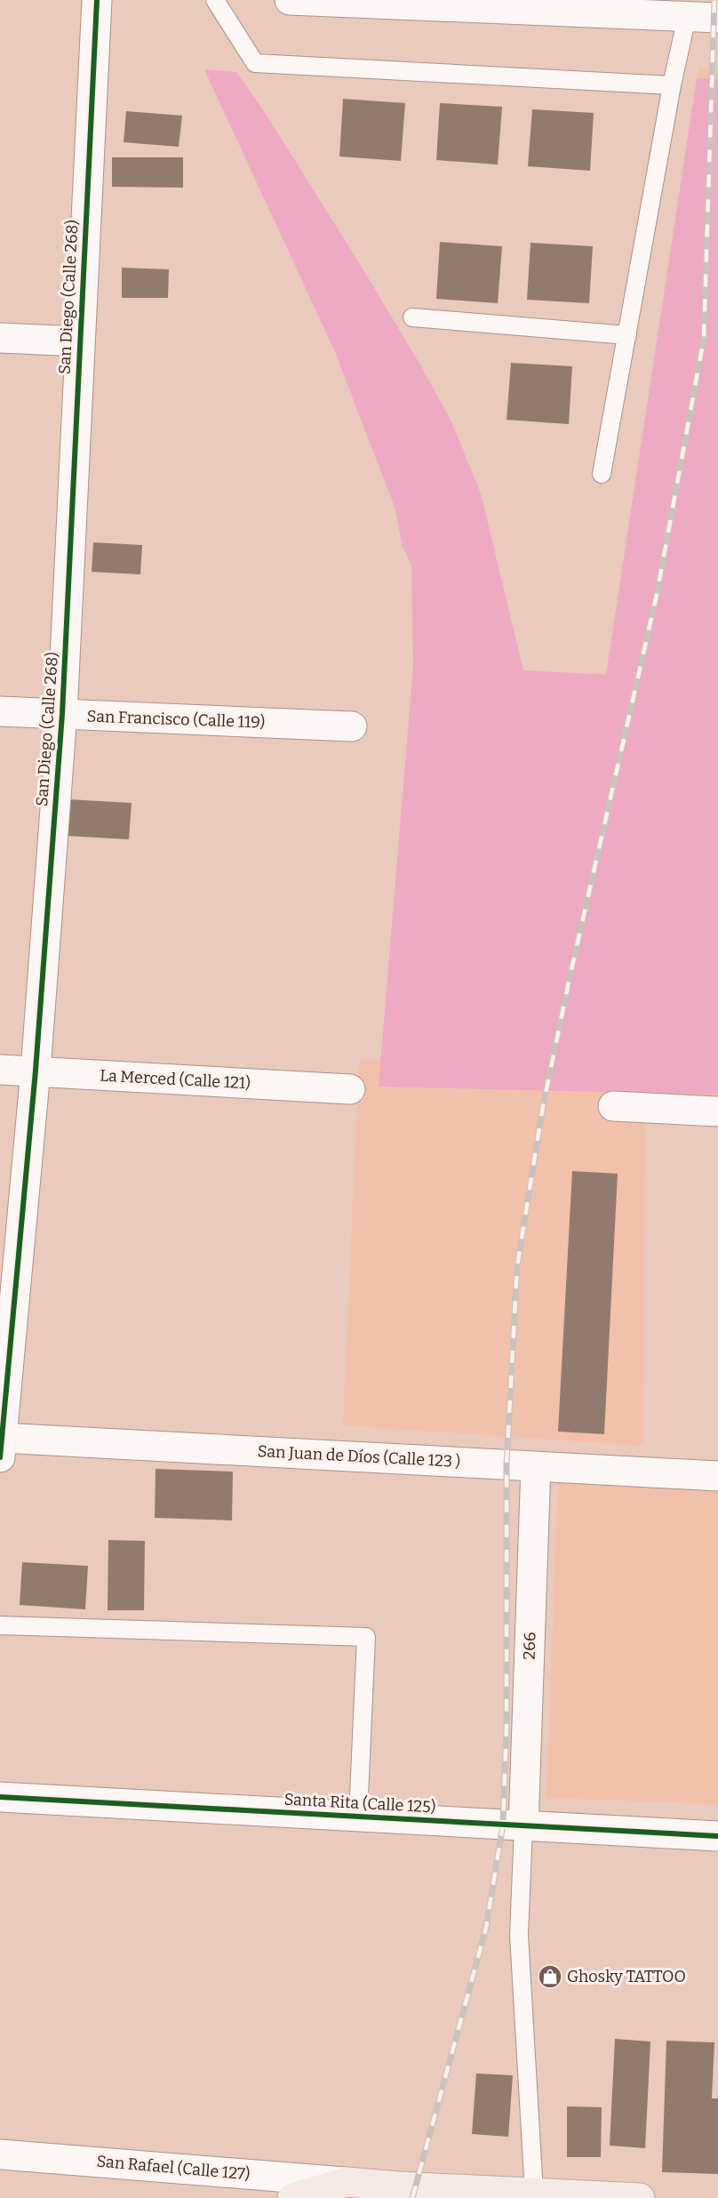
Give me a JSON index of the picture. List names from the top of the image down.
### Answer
{
  "streets": {
    "street": [
      "San Diego (Calle 268)",
      "San Francisco (Calle 119)",
      "La Merced (Calle 121)",
      "San Juan de Díos (Calle 123 )",
      "266",
      "Santa Rita (Calle 125)",
      "San Rafael (Calle 127)"
    ]
  },
  "crossings": [
    ["San Diego (Calle 268)", "San Francisco (Calle 119)"],
    ["San Diego (Calle 268)", "La Merced (Calle 121)"],
    ["San Diego (Calle 268)", "San Juan de Díos (Calle 123 )"],
    ["San Juan de Díos (Calle 123 )", "266"],
    ["266", "Santa Rita (Calle 125)"]
  ],
  "places": {
    "shop": ["Ghosky TATTOO"]
  }
}
